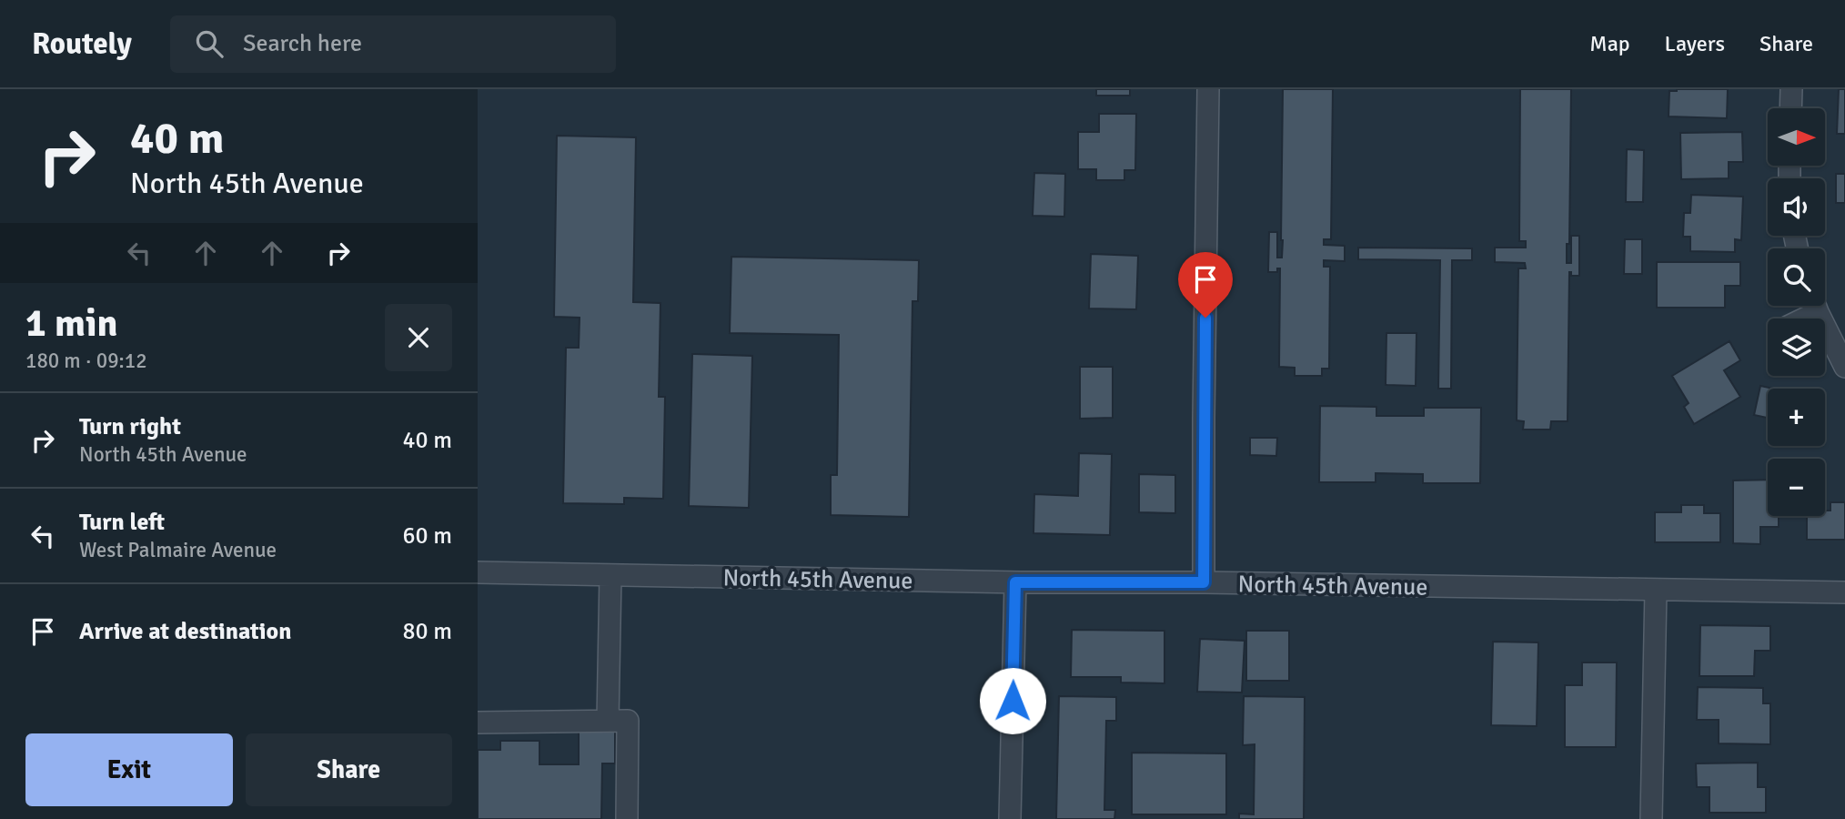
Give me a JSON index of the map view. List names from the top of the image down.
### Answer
{
  "streets": {
    "street": ["North 45th Avenue"]
  },
  "north": "right",
  "page": {
    "header": "Routely",
    "search": "Search here",
    "nav": ["Map", "Layers", "Share"],
    "turn": ["40 m", "North 45th Avenue"],
    "map_buttons": ["+", "−"],
    "heading": ["1 min", "180 m · 09:12"],
    "list": [
      {
        "name": "Turn right",
        "note": "North 45th Avenue",
        "value": "40 m"
      },
      {
        "name": "Turn left",
        "note": "West Palmaire Avenue",
        "value": "60 m"
      },
      {
        "name": "Arrive at destination",
        "value": "80 m"
      }
    ],
    "buttons": ["Exit", "Share"]
  }
}
